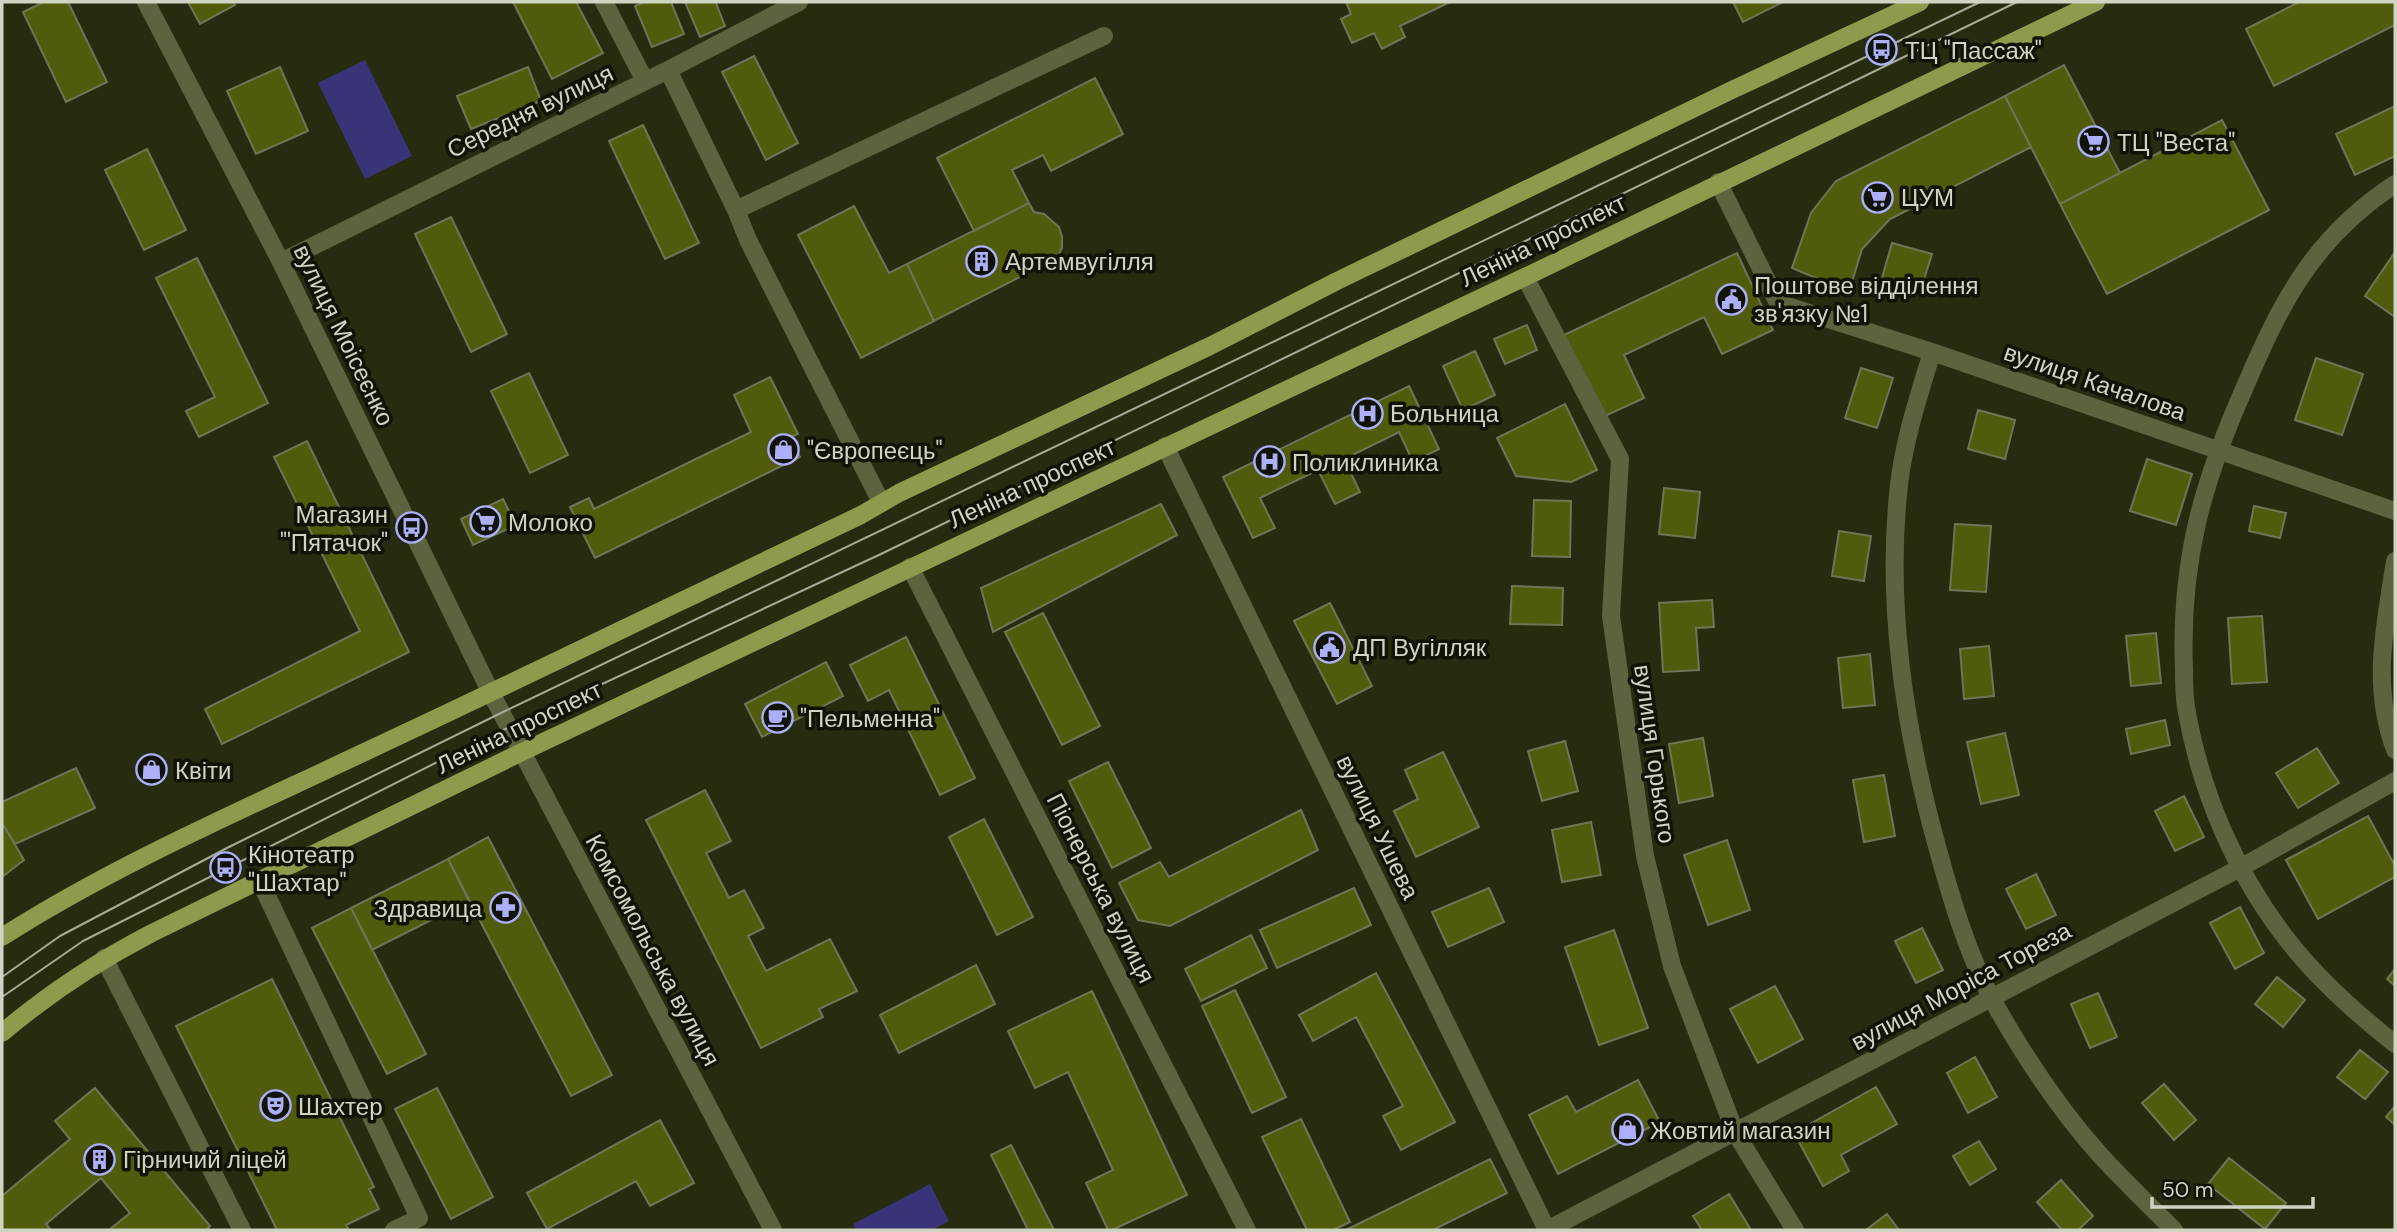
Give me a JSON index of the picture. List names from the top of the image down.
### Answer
{
  "streets": {
    "main road": ["Леніна проспект"],
    "street": [
      "Середня вулиця",
      "вулиця Моісеєнко",
      "вулиця Качалова",
      "вулиця Горького",
      "вулиця Ушева",
      "Піонерська вулиця",
      "Комсомольська вулиця",
      "вулиця Моріса Тореза"
    ]
  },
  "crossings": [
    ["Середня вулиця", "вулиця Моісеєнко"],
    ["Леніна проспект", "вулиця Моісеєнко"],
    ["Леніна проспект", "вулиця Качалова"],
    ["Леніна проспект", "вулиця Горького"],
    ["Леніна проспект", "вулиця Ушева"],
    ["Леніна проспект", "Піонерська вулиця"],
    ["Леніна проспект", "Комсомольська вулиця"],
    ["вулиця Моісеєнко", "Комсомольська вулиця"],
    ["вулиця Горького", "вулиця Моріса Тореза"],
    ["вулиця Ушева", "вулиця Моріса Тореза"]
  ],
  "places": {
    "bus stop": ["ТЦ \"Пассаж\"", "Магазин \"'Пятачок\"", "Кінотеатр \"Шахтар\""],
    "supermarket": ["ТЦ \"Веста\"", "ЦУМ", "Молоко"],
    "building": ["Артемвугілля", "Гірничий ліцей"],
    "public building": ["Поштове відділення зв'язку №1", "ДП Вугілляк"],
    "hospital": ["Больница", "Поликлиника"],
    "shop": ["\"Європеєць\"", "Квіти", "Жовтий магазин"],
    "cafe": ["\"Пельменна\""],
    "pharmacy": ["Здравица"],
    "theatre": ["Шахтер"]
  },
  "scale_bar": "50 m"
}
